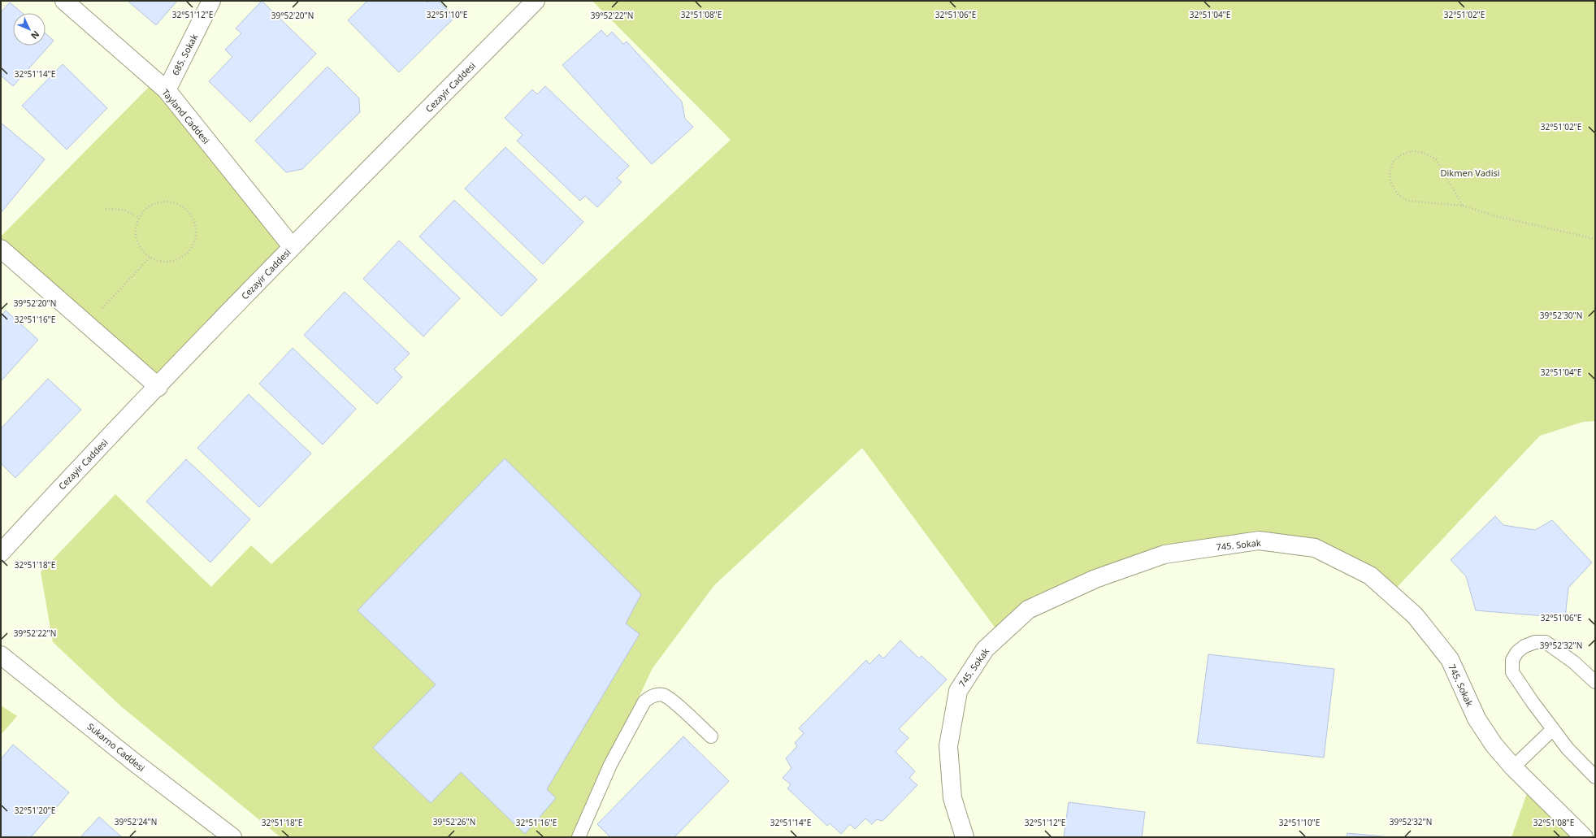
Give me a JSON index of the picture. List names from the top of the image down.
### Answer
{
  "streets": {
    "street": [
      "685. Sokak",
      "Cezayir Caddesi",
      "Tayland Caddesi",
      "745. Sokak",
      "Sukarno Caddesi"
    ]
  },
  "crossings": [
    ["685. Sokak", "Tayland Caddesi"],
    ["Cezayir Caddesi", "Tayland Caddesi"]
  ],
  "parks": ["Dikmen Vadisi"],
  "north": "bottom right",
  "coordinates": [
    "32°51'10\"E",
    "32°51'08\"E",
    "32°51'04\"E",
    "32°51'02\"E",
    "32°51'12\"E",
    "32°51'06\"E",
    "39°52'22\"N",
    "39°52'20\"N",
    "32°51'14\"E",
    "39°52'30\"N",
    "32°51'16\"E",
    "32°51'18\"E",
    "39°52'32\"N",
    "32°51'20\"E",
    "39°52'24\"N",
    "39°52'26\"N"
  ]
}
